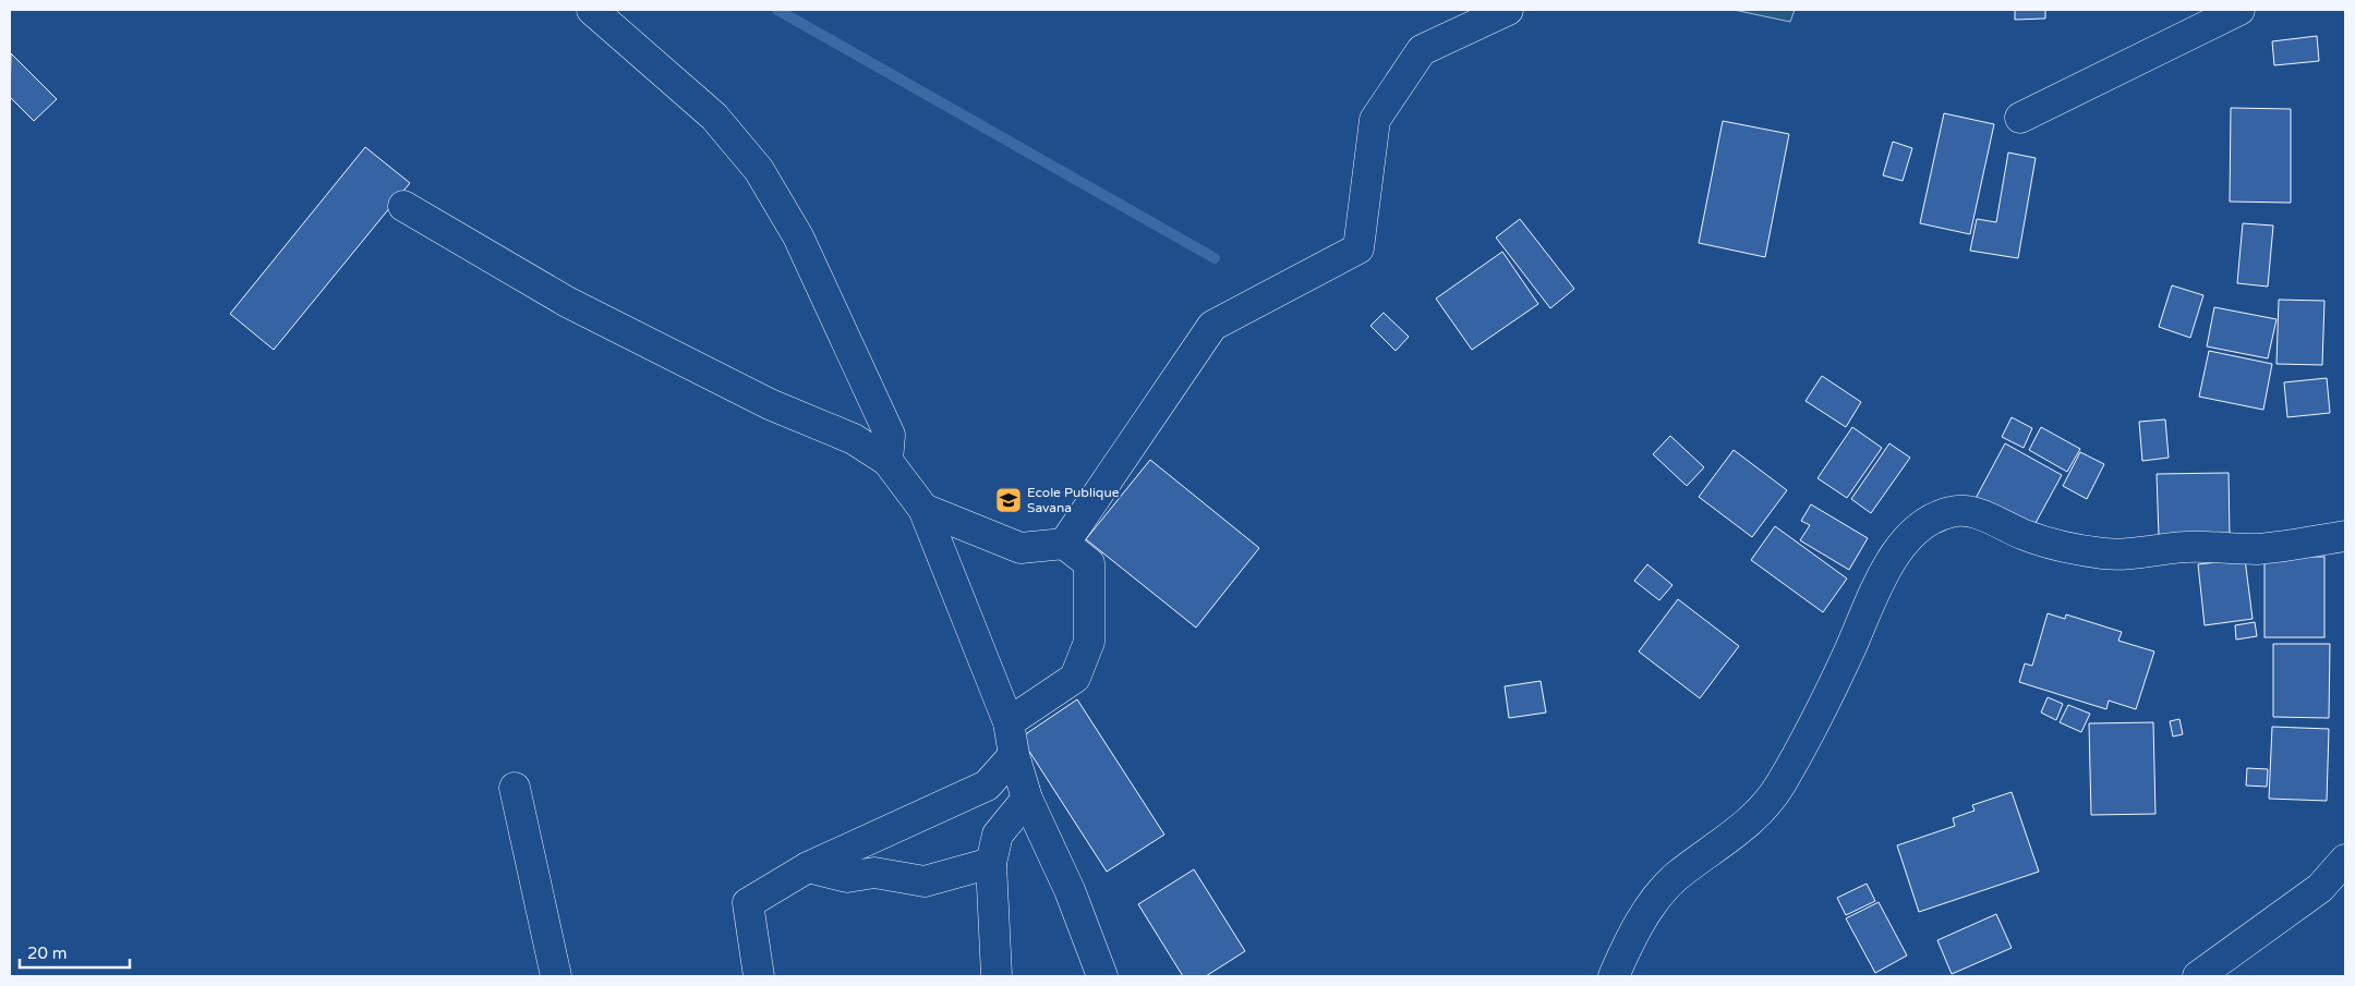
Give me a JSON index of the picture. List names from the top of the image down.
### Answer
{
  "places": {
    "school or university": ["Ecole Publique Savana"]
  },
  "scale_bar": "20 m"
}
